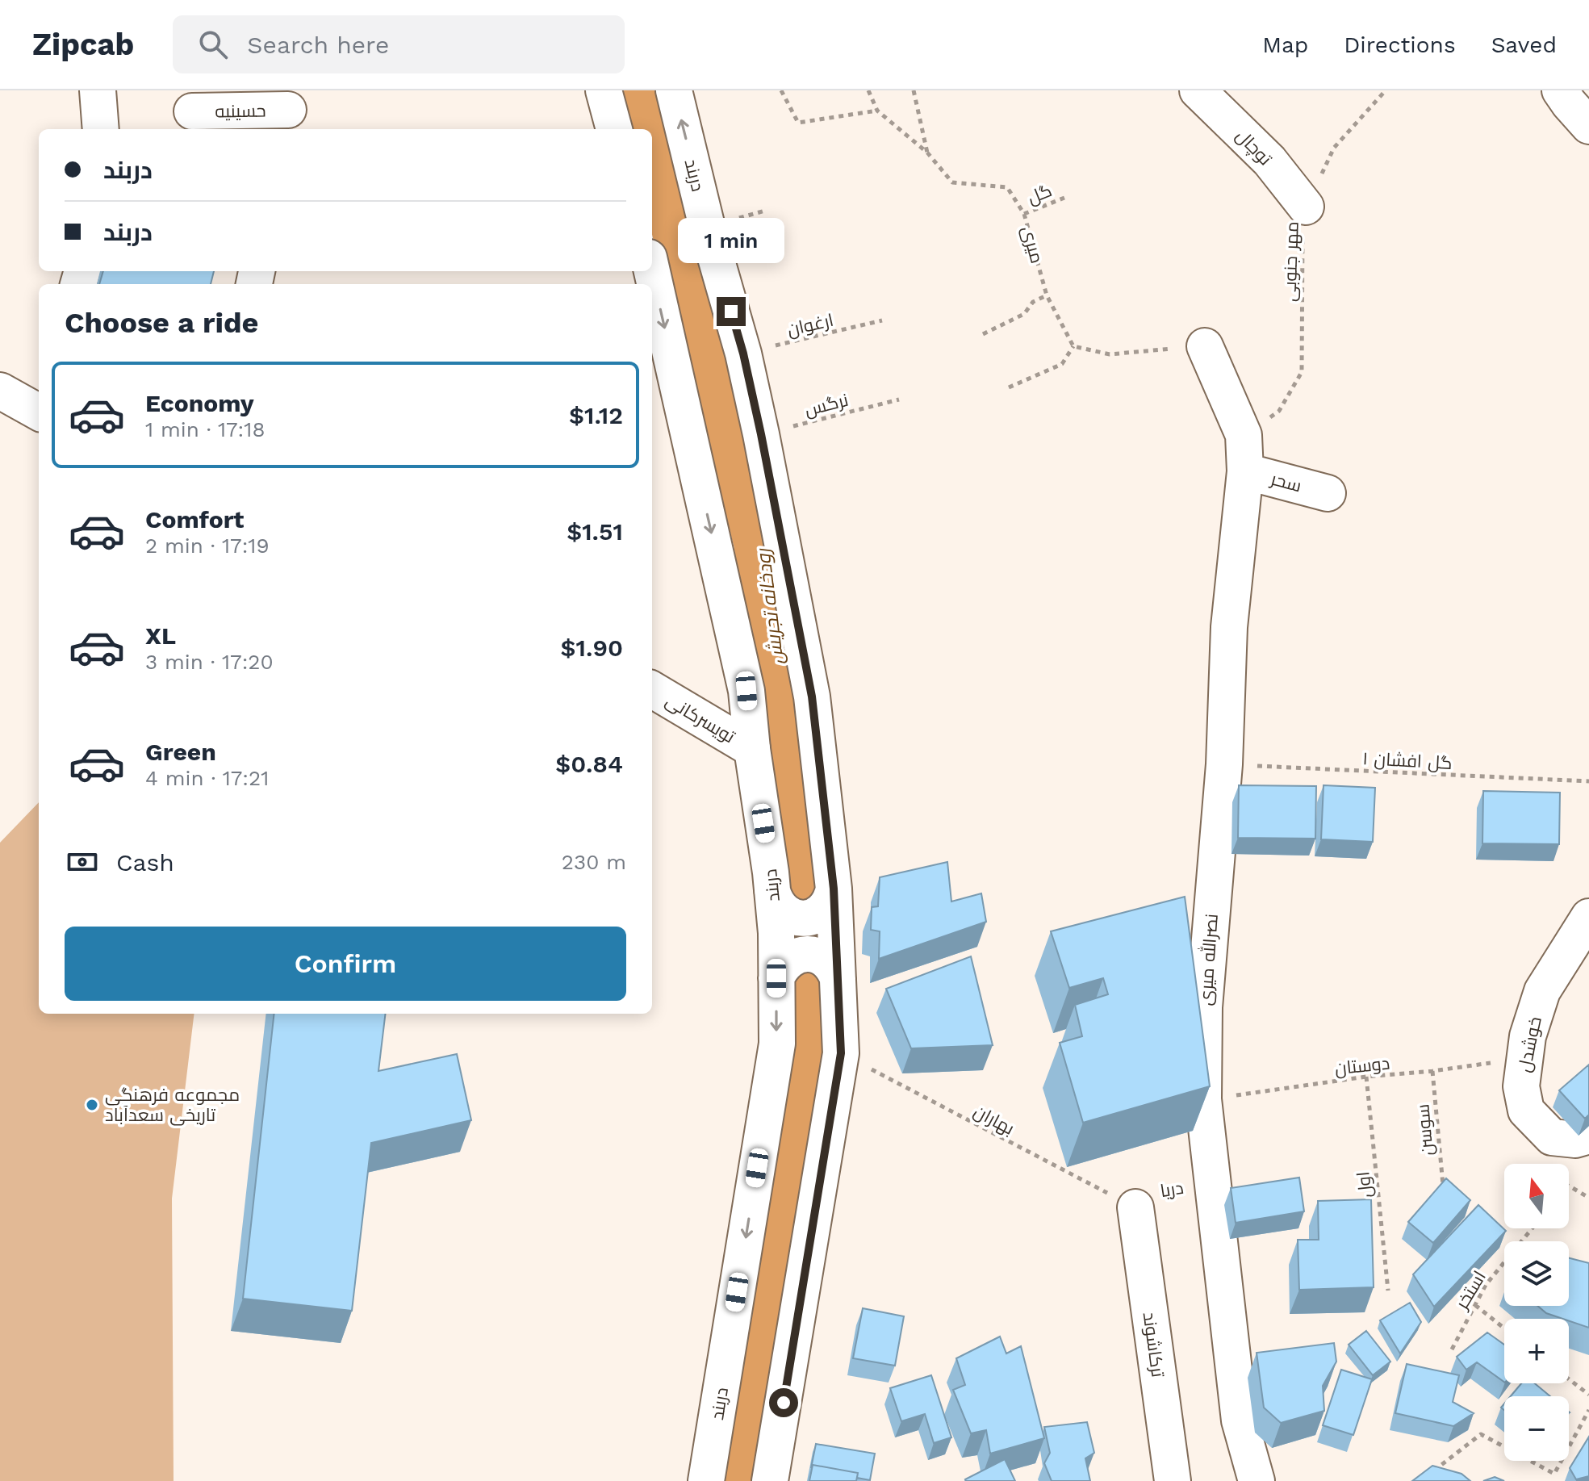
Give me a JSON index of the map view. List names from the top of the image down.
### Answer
{
  "streets": {
    "main road": [
      "حسینیه",
      "توچال",
      "دربند",
      "سحر",
      "تویسرکانی",
      "نصرالله میری",
      "خوشدل",
      "ترکاشوند"
    ],
    "path": [
      "گل",
      "میری",
      "مهر جنوبی",
      "ارغوان",
      "نرگس",
      "گل افشان ۱",
      "دوستان",
      "بهاران",
      "سوسن",
      "اول",
      "استخر"
    ]
  },
  "crossings": [
    ["توچال", "مهر جنوبی"],
    ["دربند", "ارغوان"],
    ["دربند", "نرگس"],
    ["دربند", "تویسرکانی"],
    ["دربند", "بهاران"],
    ["گل", "میری"],
    ["مهر جنوبی", "نصرالله میری"],
    ["سحر", "نصرالله میری"],
    ["گل افشان ۱", "نصرالله میری"],
    ["نصرالله میری", "دوستان"],
    ["خوشدل", "دوستان"],
    ["دوستان", "سوسن"],
    ["دوستان", "اول"],
    ["بهاران", "ترکاشوند"]
  ],
  "water": ["رودخانه تجریش"],
  "places": ["مجموعه فرهنگی تاریخی سعدآباد"],
  "north": "top",
  "page": {
    "header": "Zipcab",
    "search": "Search here",
    "nav": ["Map", "Directions", "Saved"],
    "banner": ["دربند", "دربند"],
    "bubble": "1 min",
    "heading": "Choose a ride",
    "list": [
      {
        "name": "Economy",
        "note": "1 min · 17:18",
        "value": "$1.12"
      },
      {
        "name": "Comfort",
        "note": "2 min · 17:19",
        "value": "$1.51"
      },
      {
        "name": "XL",
        "note": "3 min · 17:20",
        "value": "$1.90"
      },
      {
        "name": "Green",
        "note": "4 min · 17:21",
        "value": "$0.84"
      }
    ],
    "pay": ["Cash", "230 m"],
    "buttons": "Confirm",
    "map_buttons": ["+", "−"]
  }
}
